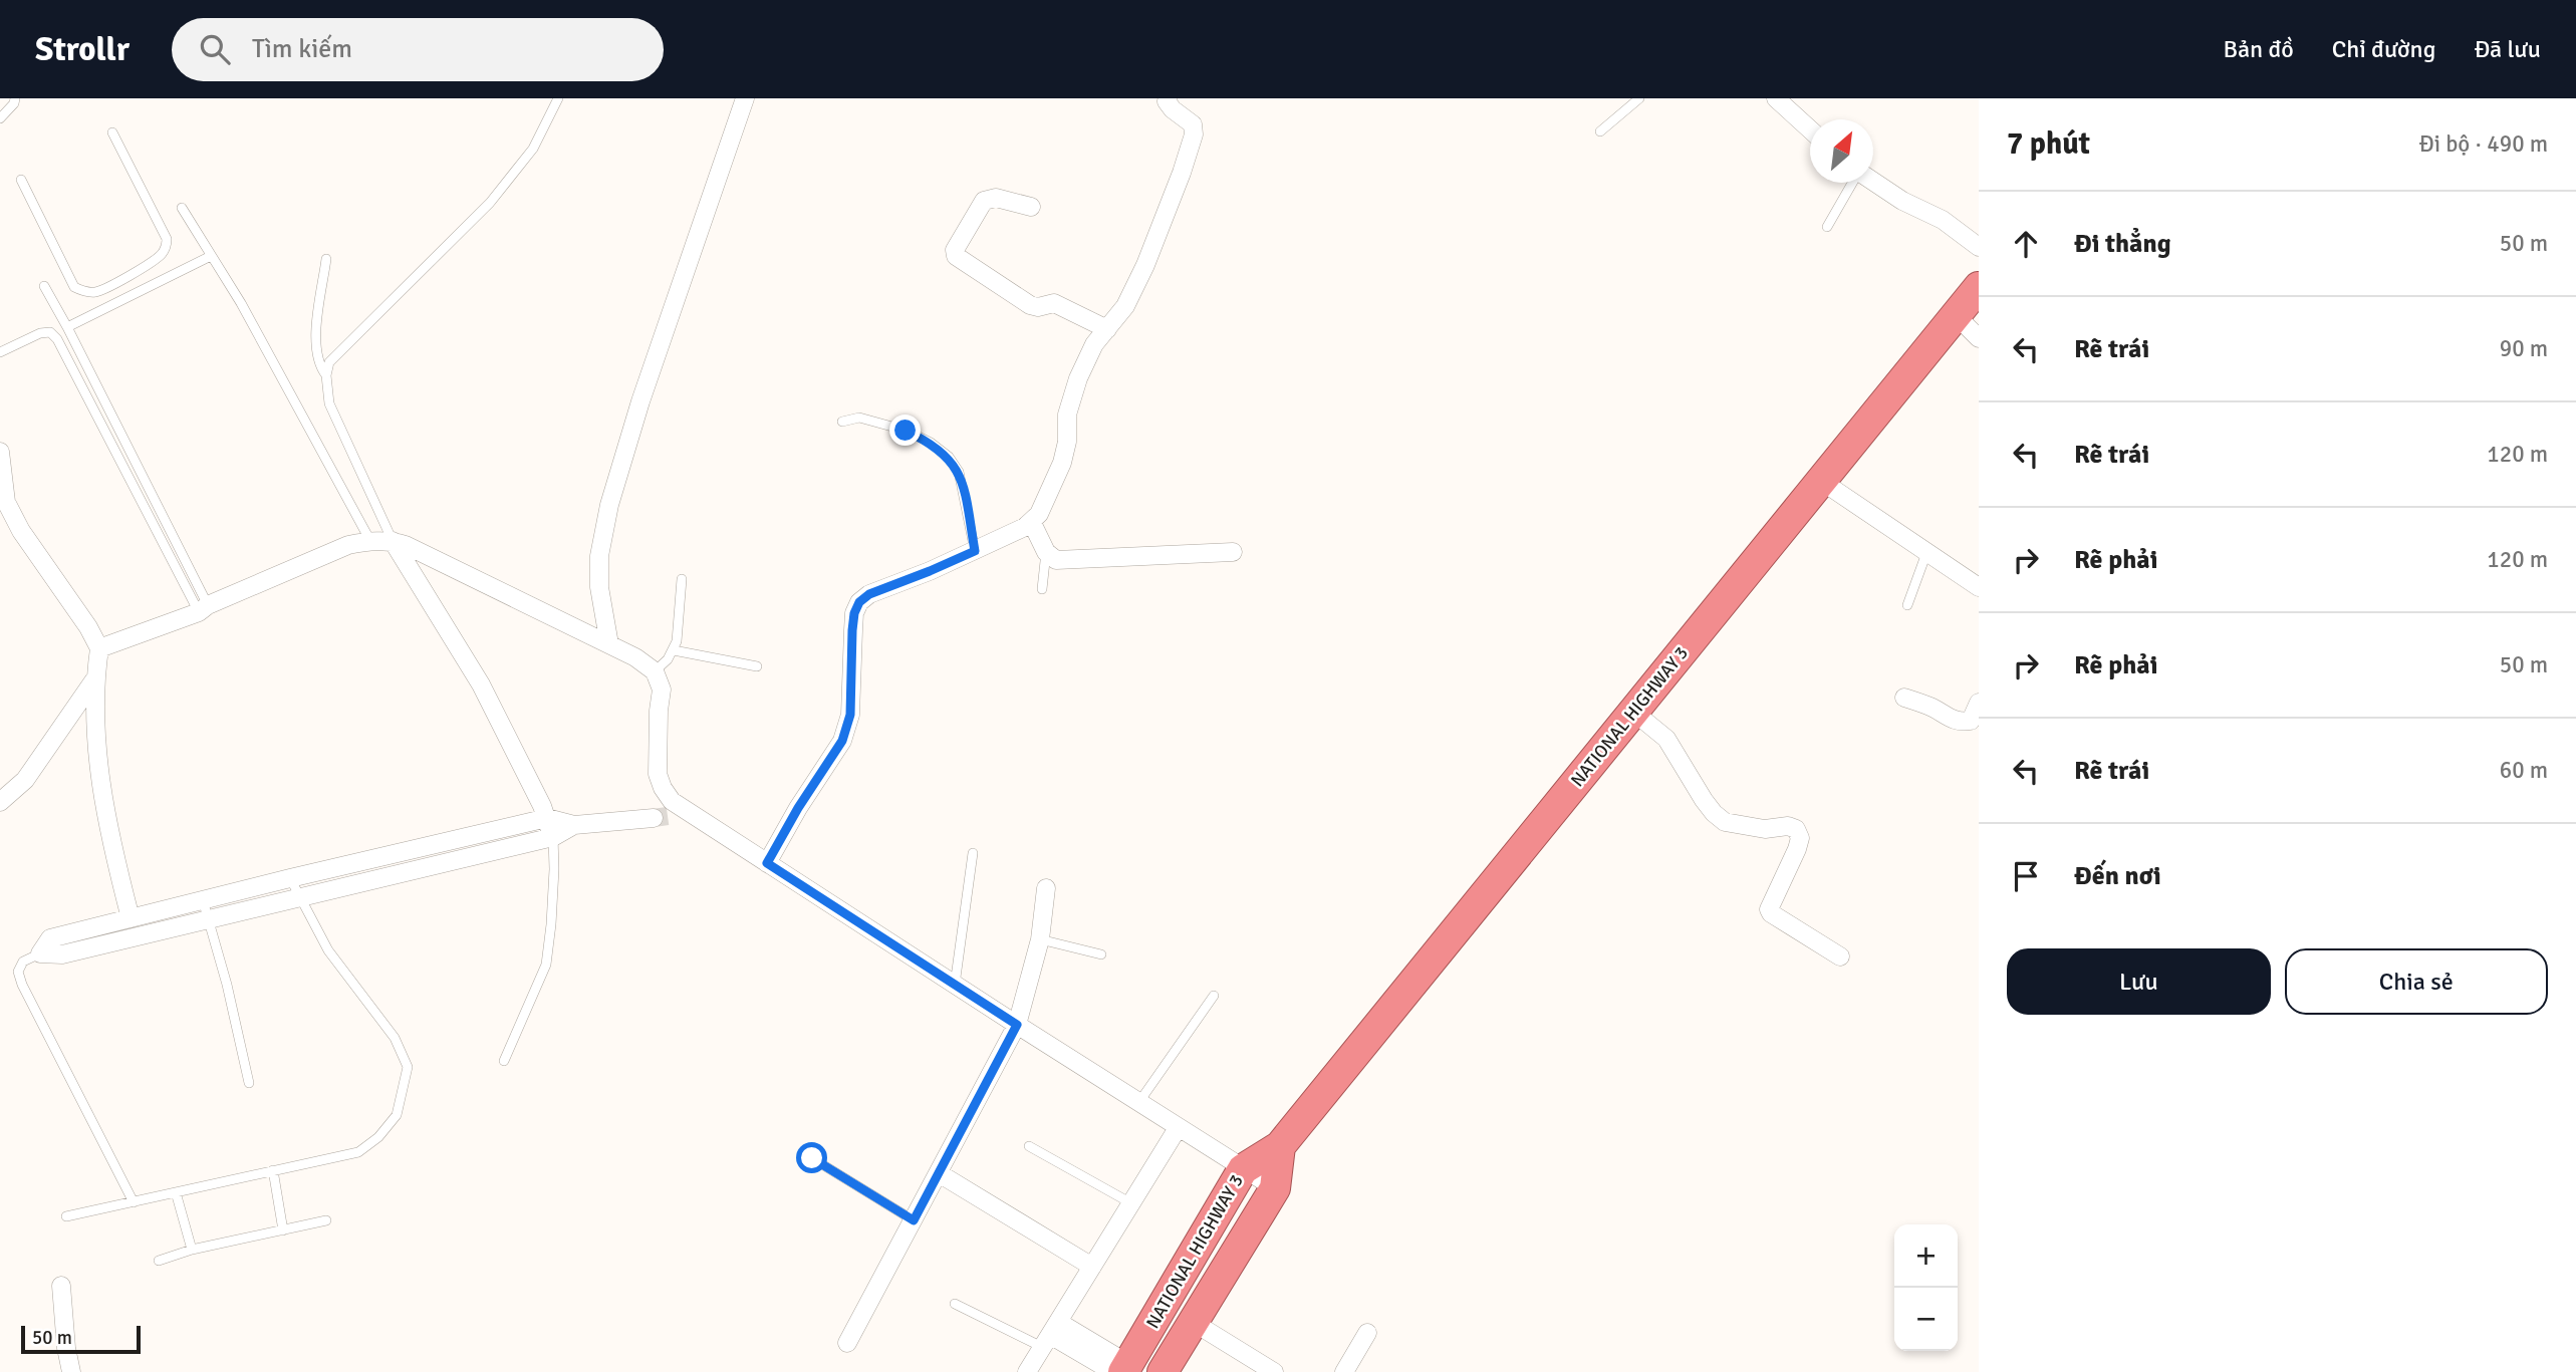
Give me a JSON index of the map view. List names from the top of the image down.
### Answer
{
  "streets": {
    "highway": ["NATIONAL HIGHWAY 3"]
  },
  "scale_bar": "50 m",
  "north": "top right",
  "page": {
    "header": "Strollr",
    "search": "Tìm kiếm",
    "nav": ["Bản đồ", "Chỉ đường", "Đã lưu"],
    "heading": ["7 phút", "Đi bộ · 490 m"],
    "list": [
      ["Đi thẳng", "50 m"],
      ["Rẽ trái", "90 m"],
      ["Rẽ trái", "120 m"],
      ["Rẽ phải", "120 m"],
      ["Rẽ phải", "50 m"],
      ["Rẽ trái", "60 m"],
      "Đến nơi"
    ],
    "buttons": ["Lưu", "Chia sẻ"],
    "map_buttons": ["+", "−"],
    "scale": "50 m"
  }
}
